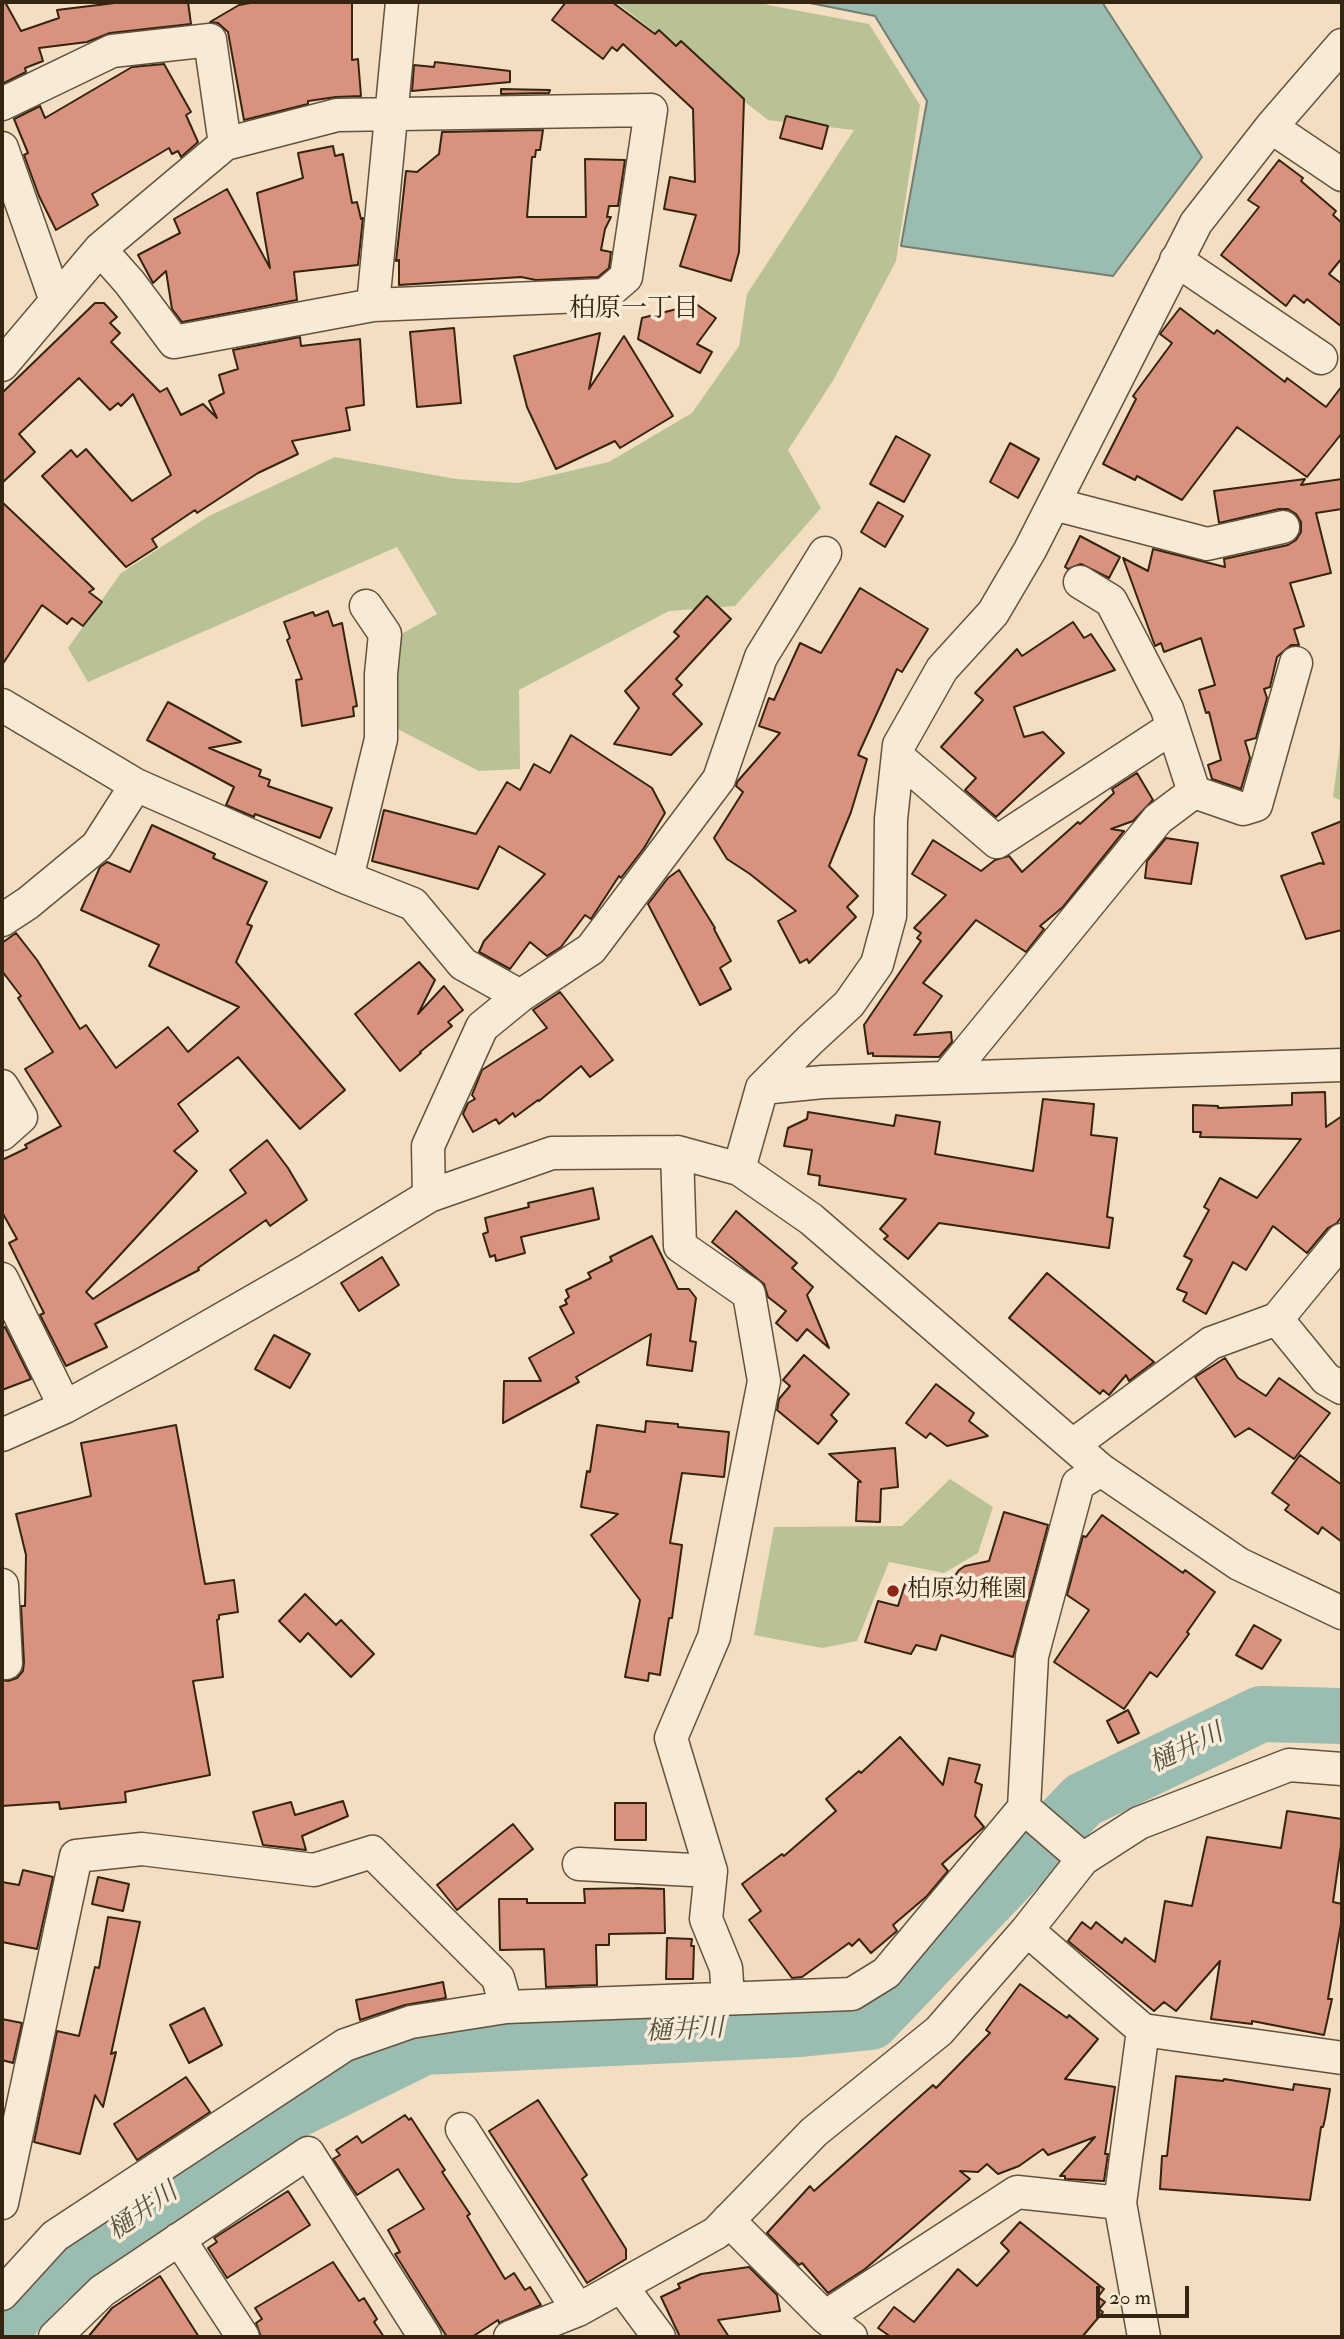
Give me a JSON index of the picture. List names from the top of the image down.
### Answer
{
  "districts": ["柏原一丁目"],
  "water": ["樋井川"],
  "places": ["柏原幼稚園"],
  "scale_bar": "20 m"
}
